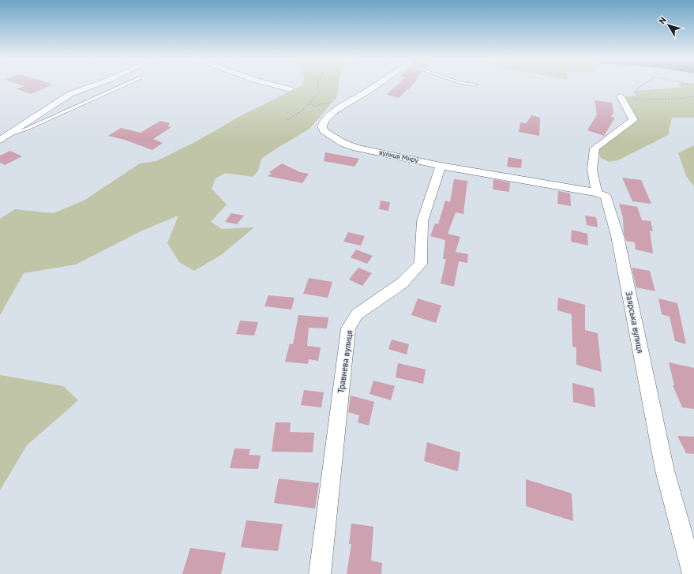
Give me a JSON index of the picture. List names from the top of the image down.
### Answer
{
  "streets": {
    "street": ["вулиця Миру", "Заярська вулиця", "Травнева вулиця"]
  },
  "crossings": [
    ["вулиця Миру", "Заярська вулиця"],
    ["вулиця Миру", "Травнева вулиця"]
  ],
  "north": "top left"
}
